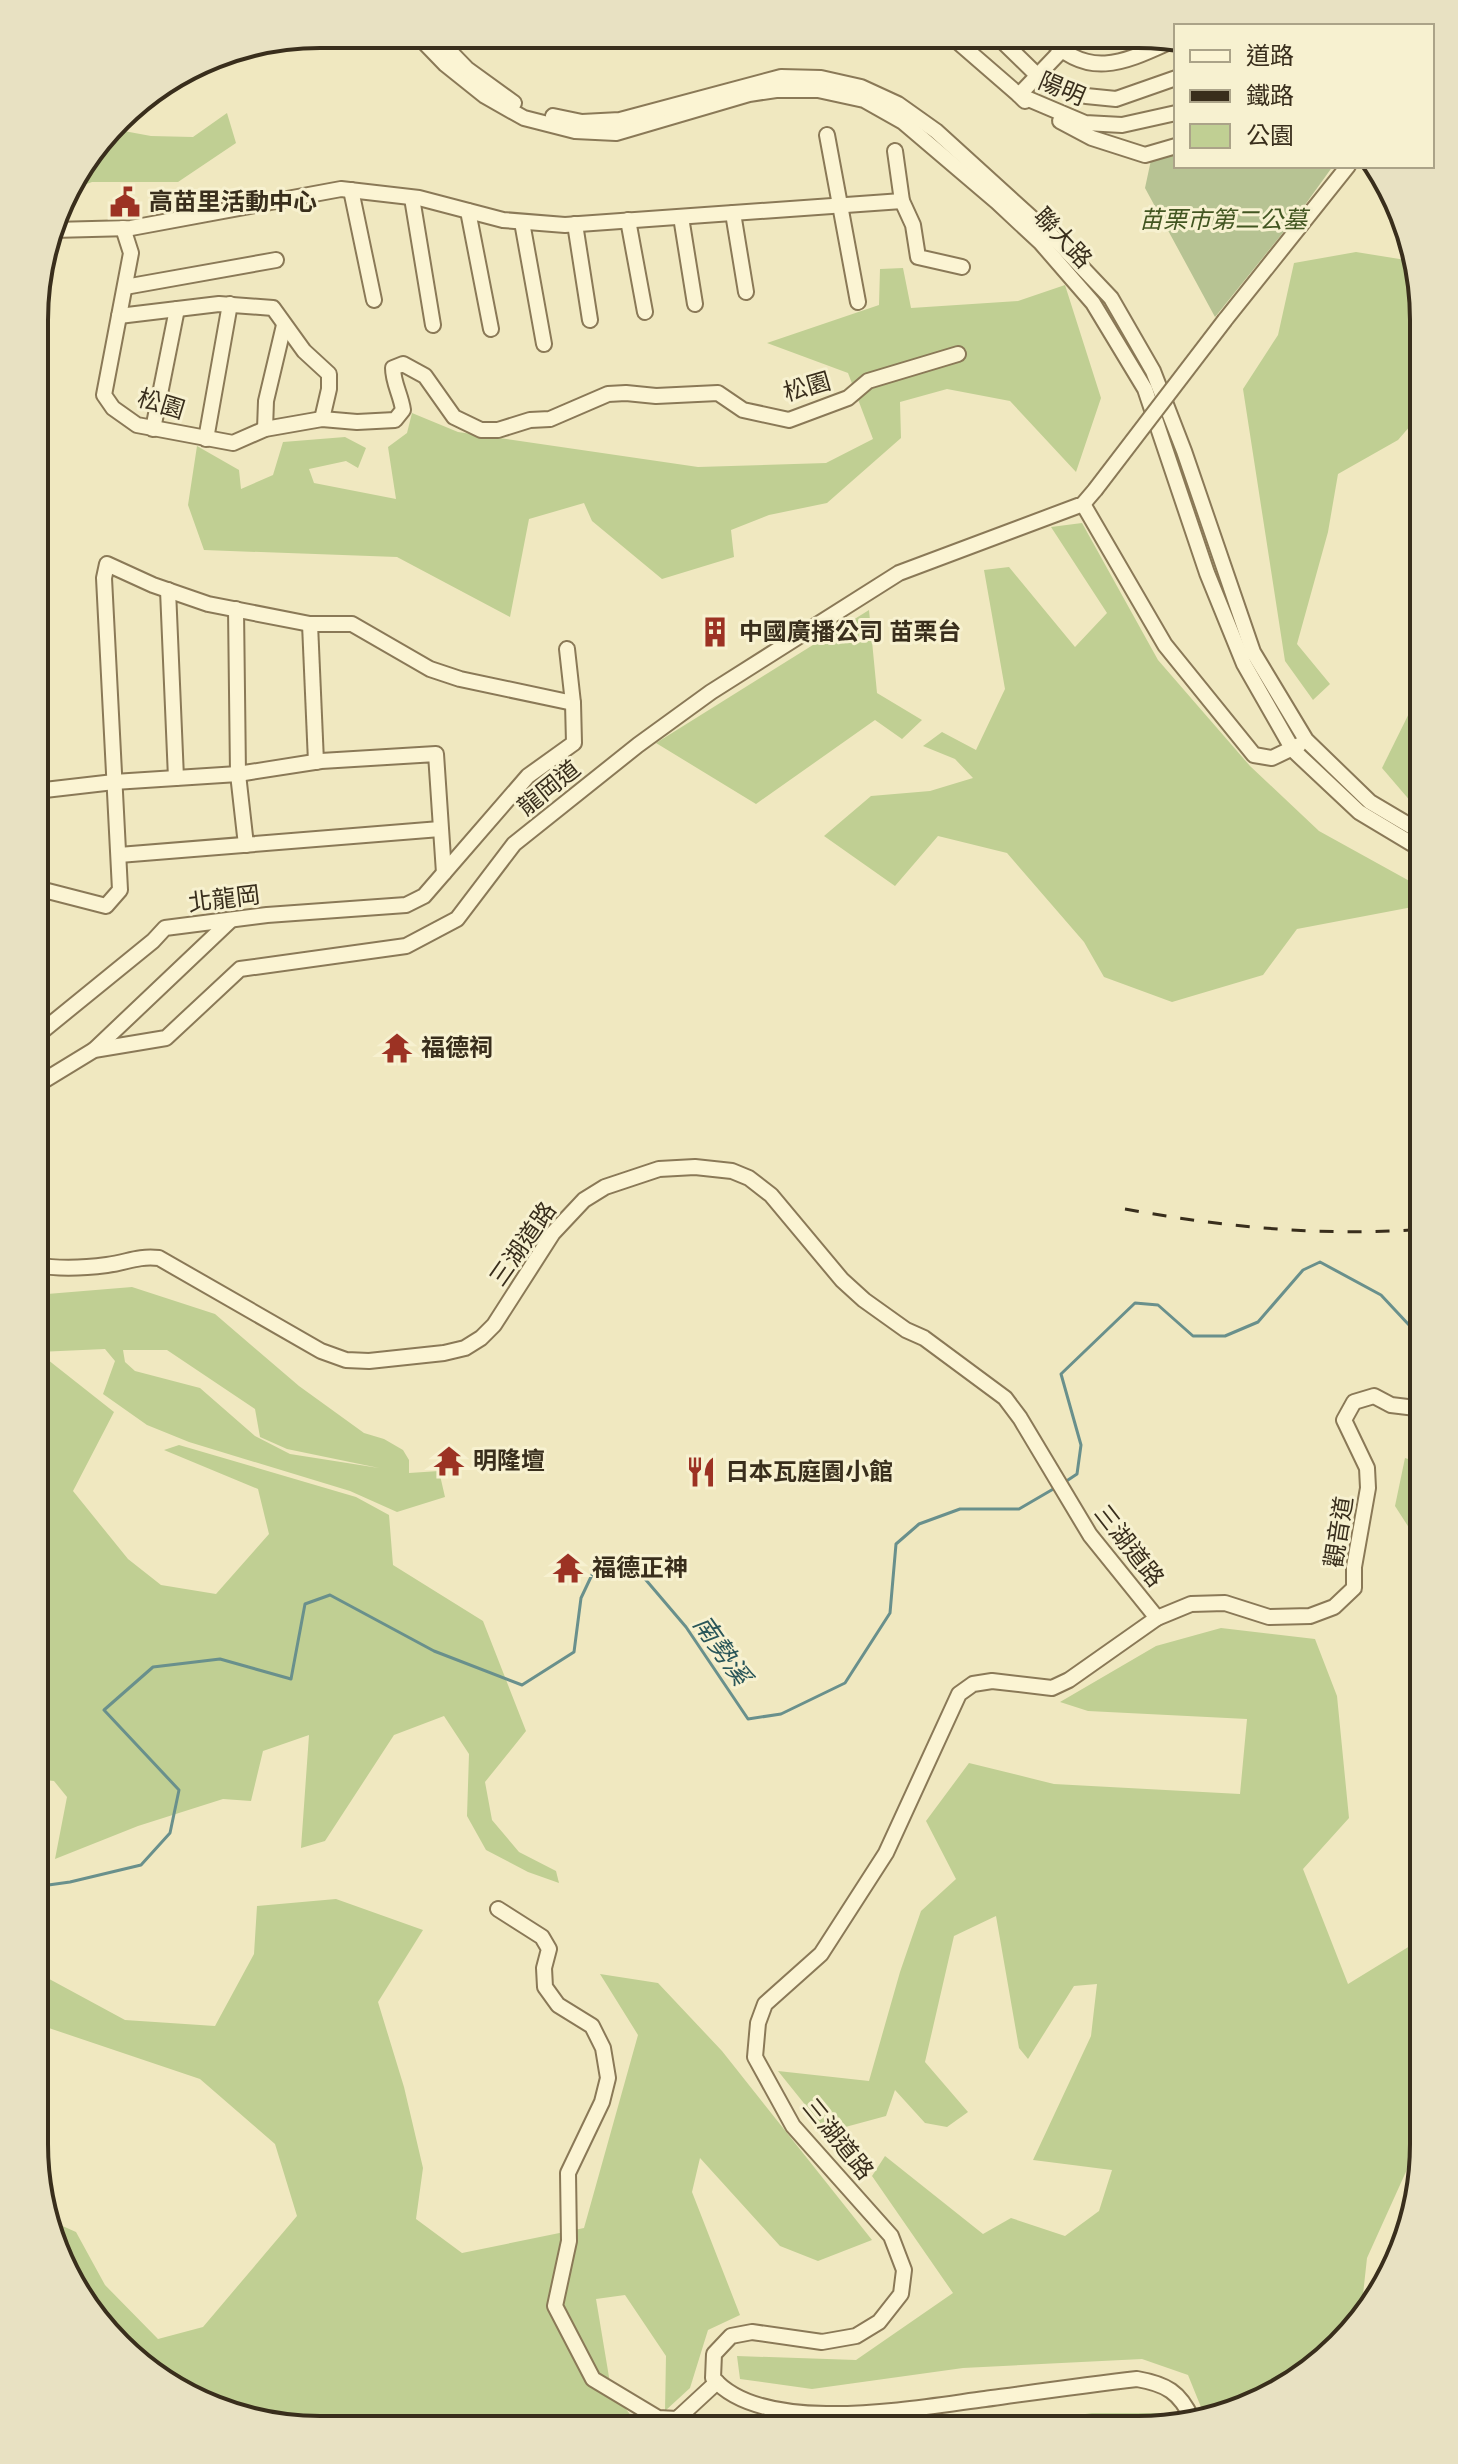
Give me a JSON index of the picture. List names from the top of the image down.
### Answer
{
  "streets": {
    "street": [
      "陽明",
      "聯大路",
      "松園",
      "龍岡道",
      "北龍岡",
      "三湖道路",
      "觀音道"
    ]
  },
  "crossings": [
    ["三湖道路", "觀音道"]
  ],
  "water": ["南勢溪"],
  "parks": ["苗栗市第二公墓"],
  "places": {
    "public building": ["高苗里活動中心"],
    "building": ["中國廣播公司 苗栗台"],
    "temple": ["福德祠", "明隆壇", "福德正神"],
    "restaurant": ["日本瓦庭園小館"]
  },
  "legend": ["道路", "鐵路", "公園"]
}
